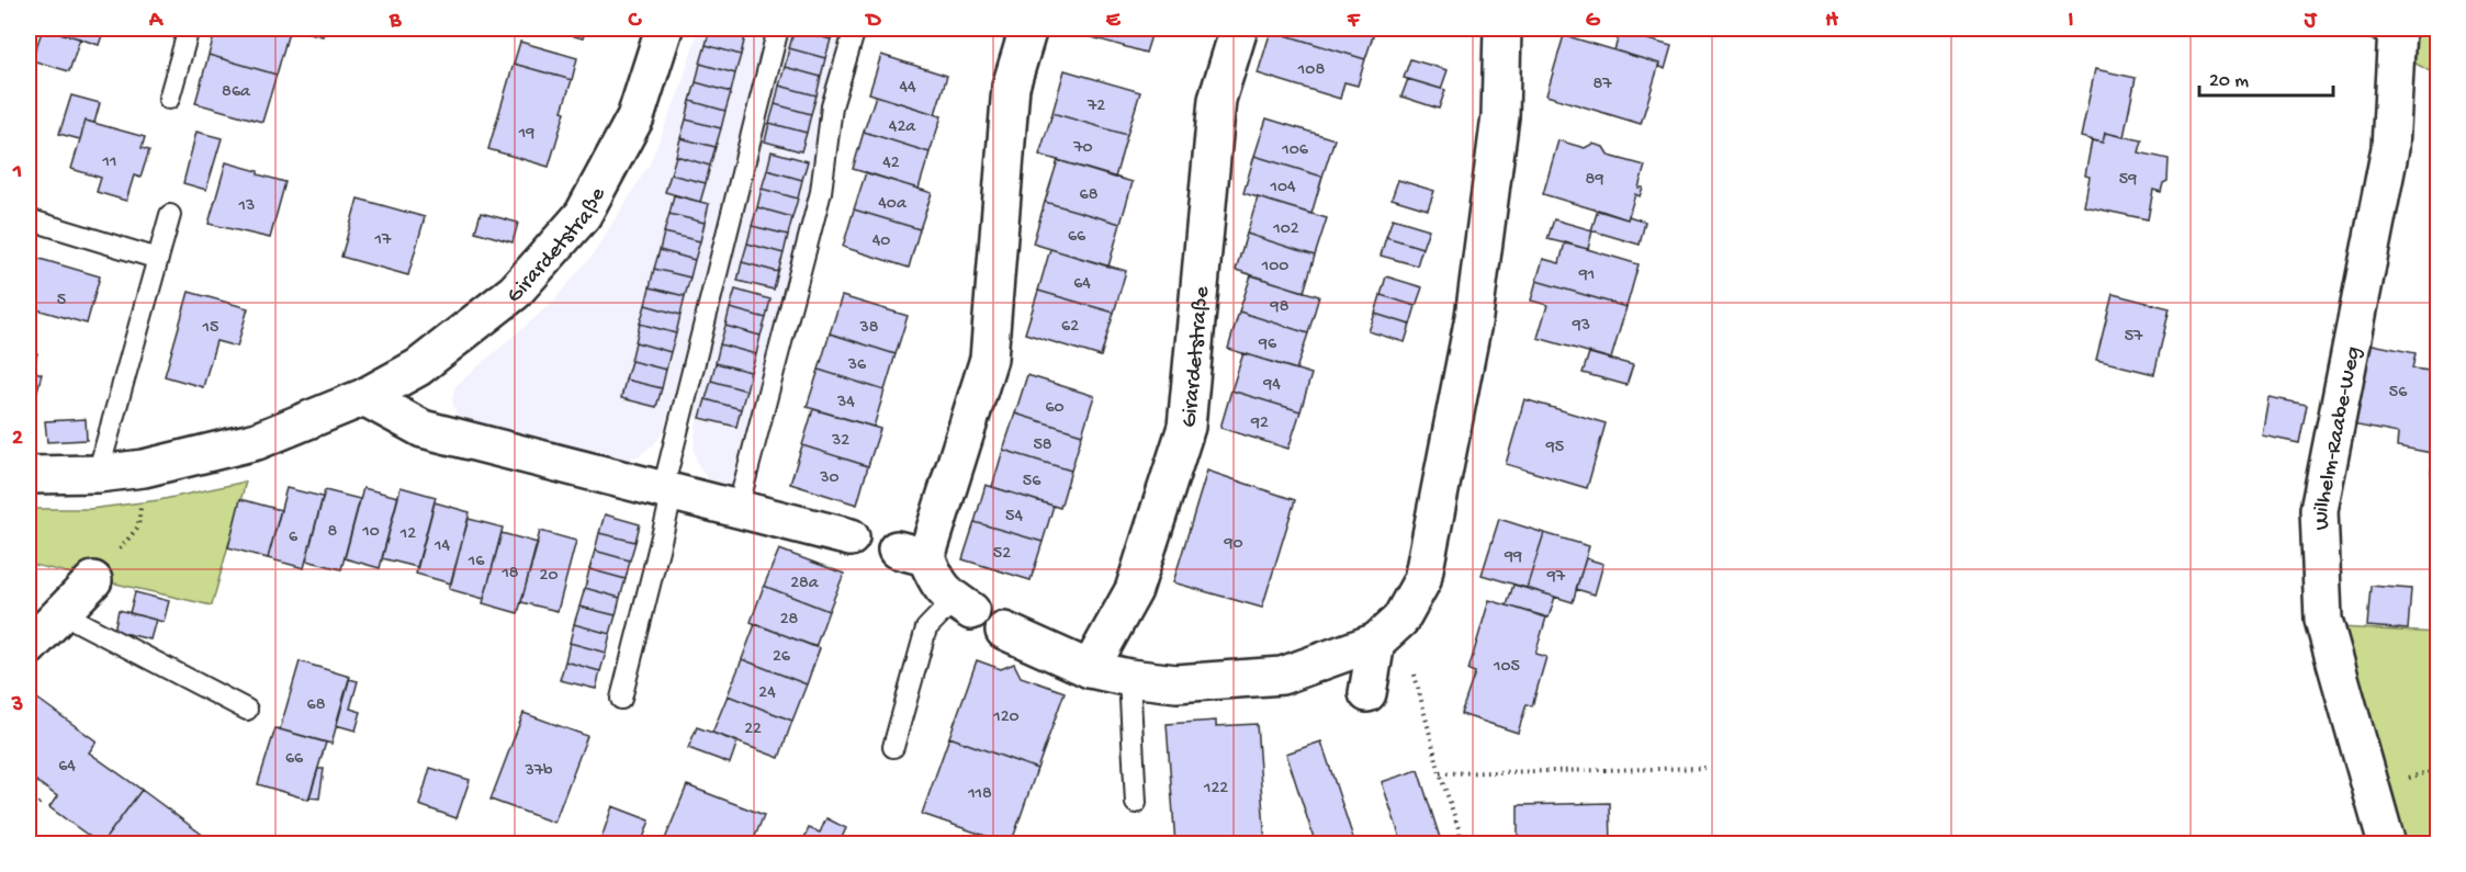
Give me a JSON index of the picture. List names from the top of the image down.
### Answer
{
  "streets": {
    "street": ["Girardetstraße", "Wilhelm-Raabe-Weg"]
  },
  "house_numbers": [
    "108",
    "87",
    "44",
    "86a",
    "72",
    "42a",
    "19",
    "70",
    "106",
    "11",
    "42",
    "89",
    "59",
    "104",
    "68",
    "40a",
    "13",
    "102",
    "66",
    "17",
    "40",
    "100",
    "91",
    "64",
    "5",
    "98",
    "93",
    "62",
    "15",
    "38",
    "57",
    "96",
    "36",
    "94",
    "56",
    "34",
    "60",
    "92",
    "32",
    "58",
    "95",
    "30",
    "56",
    "54",
    "8",
    "10",
    "12",
    "6",
    "90",
    "14",
    "52",
    "99",
    "16",
    "18",
    "20",
    "97",
    "28a",
    "28",
    "26",
    "105",
    "24",
    "68",
    "120",
    "22",
    "66",
    "64",
    "37b",
    "122",
    "118"
  ],
  "scale_bar": "20 m",
  "grid": {
    "columns": [
      "A",
      "B",
      "C",
      "D",
      "E",
      "F",
      "G",
      "H",
      "I",
      "J"
    ],
    "rows": ["1", "2", "3"]
  }
}
